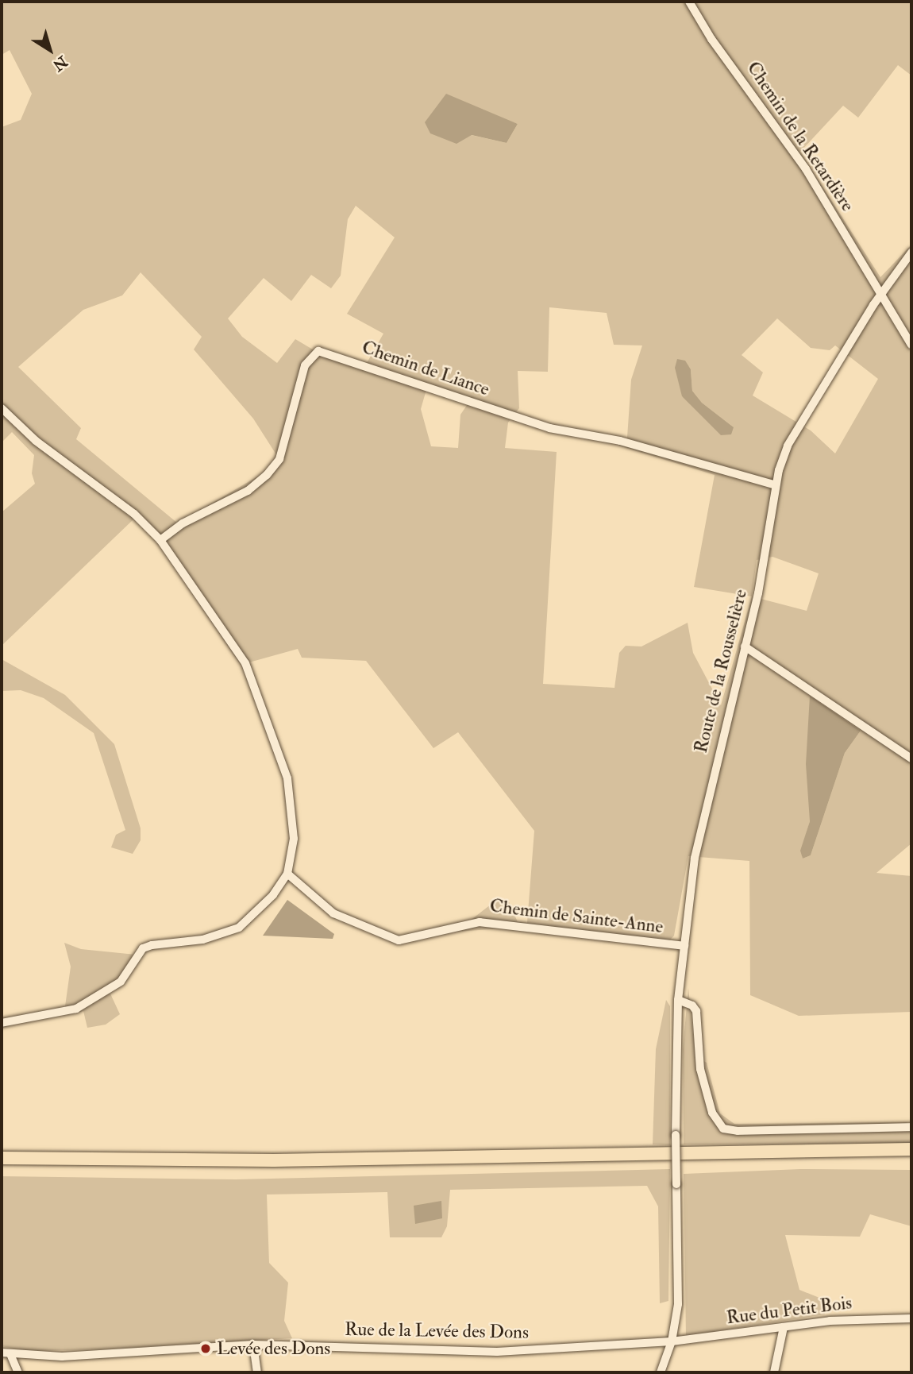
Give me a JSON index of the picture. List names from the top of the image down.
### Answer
{
  "streets": {
    "street": [
      "Chemin de la Retardière",
      "Chemin de Liance",
      "Route de la Rousselière",
      "Chemin de Sainte-Anne",
      "Rue du Petit Bois",
      "Rue de la Levée des Dons"
    ]
  },
  "crossings": [
    ["Chemin de la Retardière", "Route de la Rousselière"],
    ["Chemin de Liance", "Route de la Rousselière"],
    ["Route de la Rousselière", "Chemin de Sainte-Anne"],
    ["Route de la Rousselière", "Rue du Petit Bois"],
    ["Route de la Rousselière", "Rue de la Levée des Dons"],
    ["Rue du Petit Bois", "Rue de la Levée des Dons"]
  ],
  "places": ["Levée des Dons"],
  "north": "bottom right"
}
